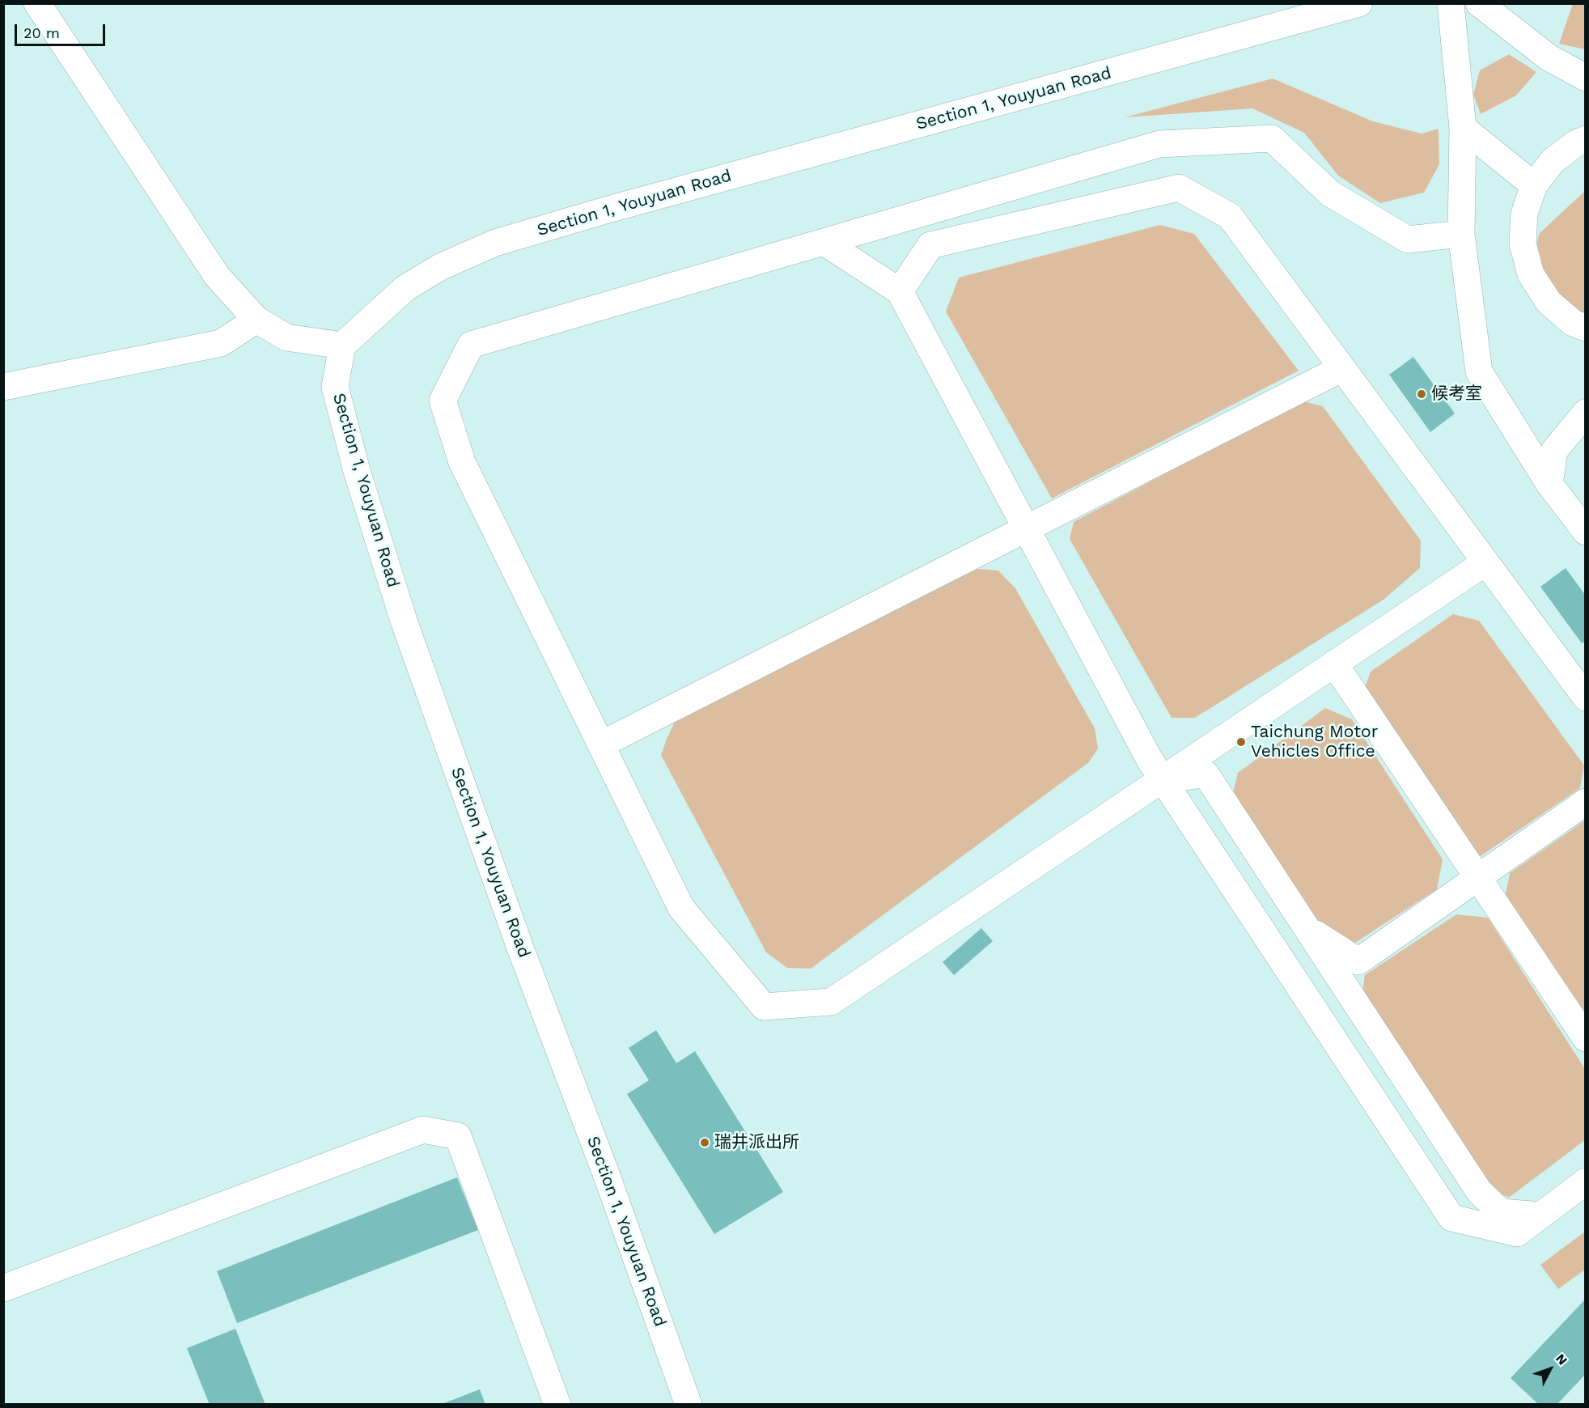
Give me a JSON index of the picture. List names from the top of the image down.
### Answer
{
  "streets": {
    "street": ["Section 1, Youyuan Road"]
  },
  "places": ["候考室", "Taichung Motor Vehicles Office", "瑞井派出所"],
  "scale_bar": "20 m",
  "north": "top right"
}
